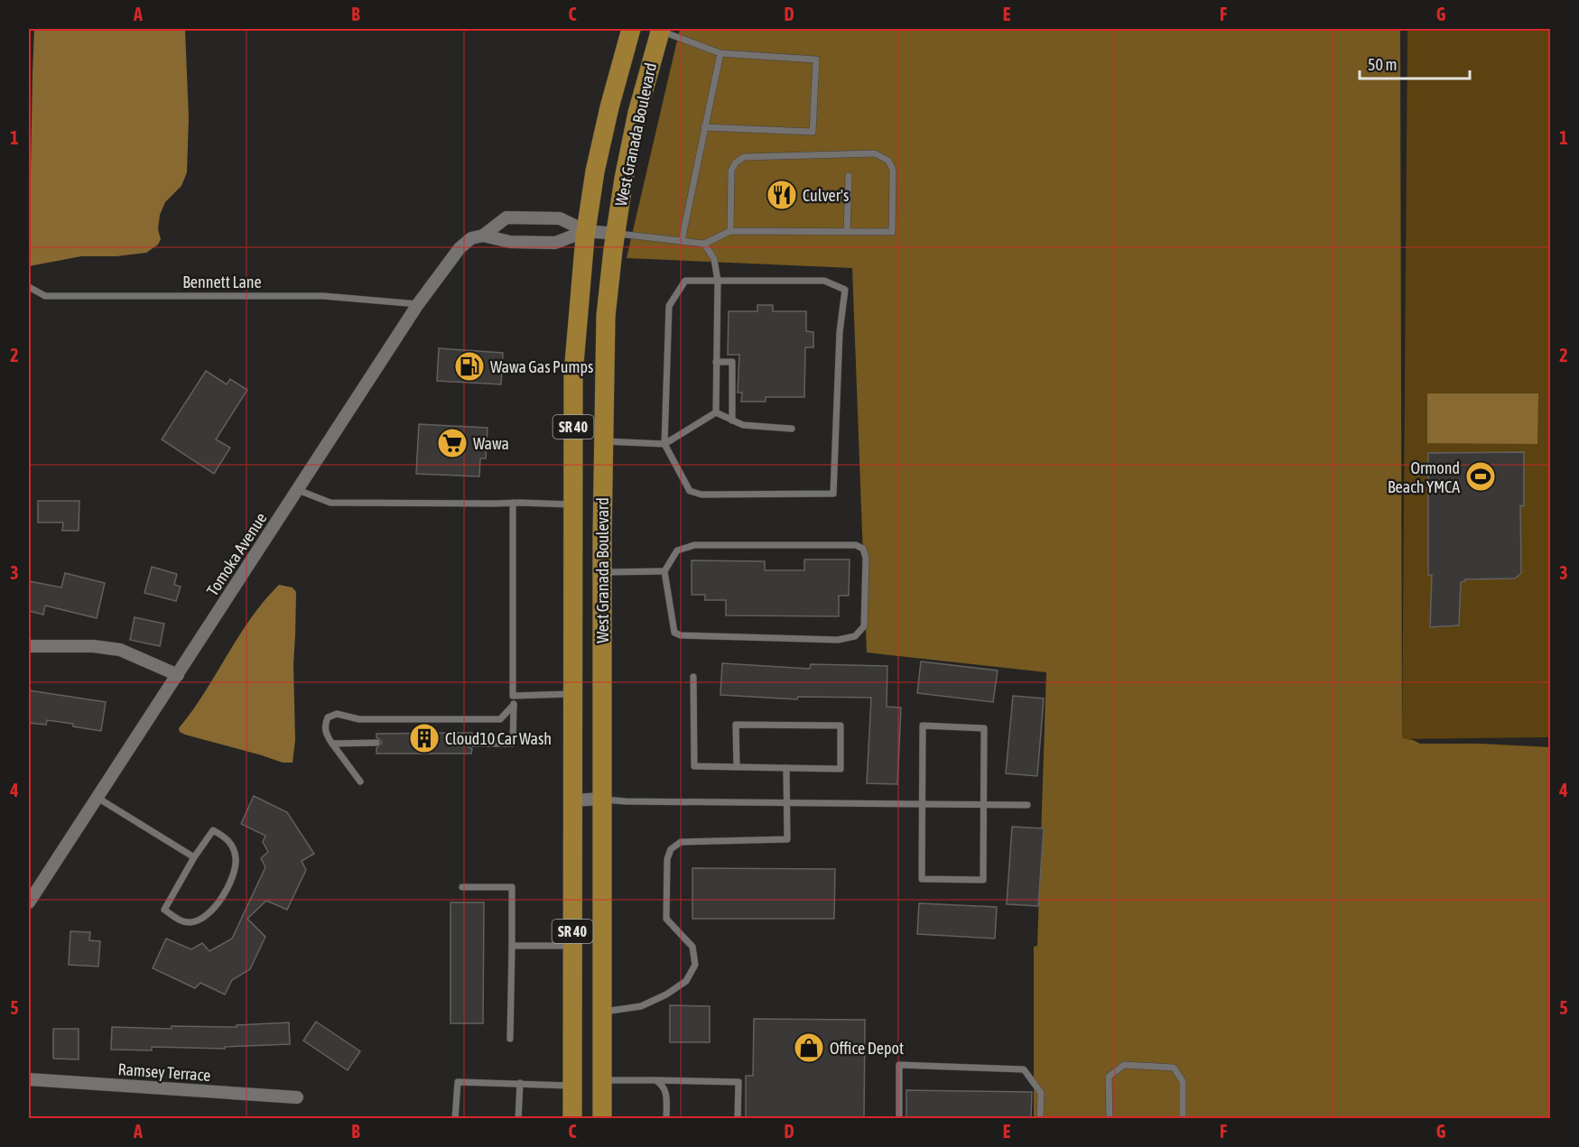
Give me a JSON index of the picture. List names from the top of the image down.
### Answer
{
  "streets": {
    "main road": ["West Granada Boulevard", "SR 40"],
    "street": ["Tomoka Avenue", "Ramsey Terrace"],
    "lane": ["Bennett Lane"]
  },
  "crossings": [
    ["West Granada Boulevard", "Tomoka Avenue"],
    ["Bennett Lane", "Tomoka Avenue"]
  ],
  "places": {
    "restaurant": ["Culver's"],
    "fuel station": ["Wawa Gas Pumps"],
    "supermarket": ["Wawa"],
    "sports": ["Ormond Beach YMCA"],
    "building": ["Cloud10 Car Wash"],
    "shop": ["Office Depot"]
  },
  "scale_bar": "50 m",
  "grid": {
    "columns": [
      "A",
      "B",
      "C",
      "D",
      "E",
      "F",
      "G"
    ],
    "rows": [
      "1",
      "2",
      "3",
      "4",
      "5"
    ]
  }
}
